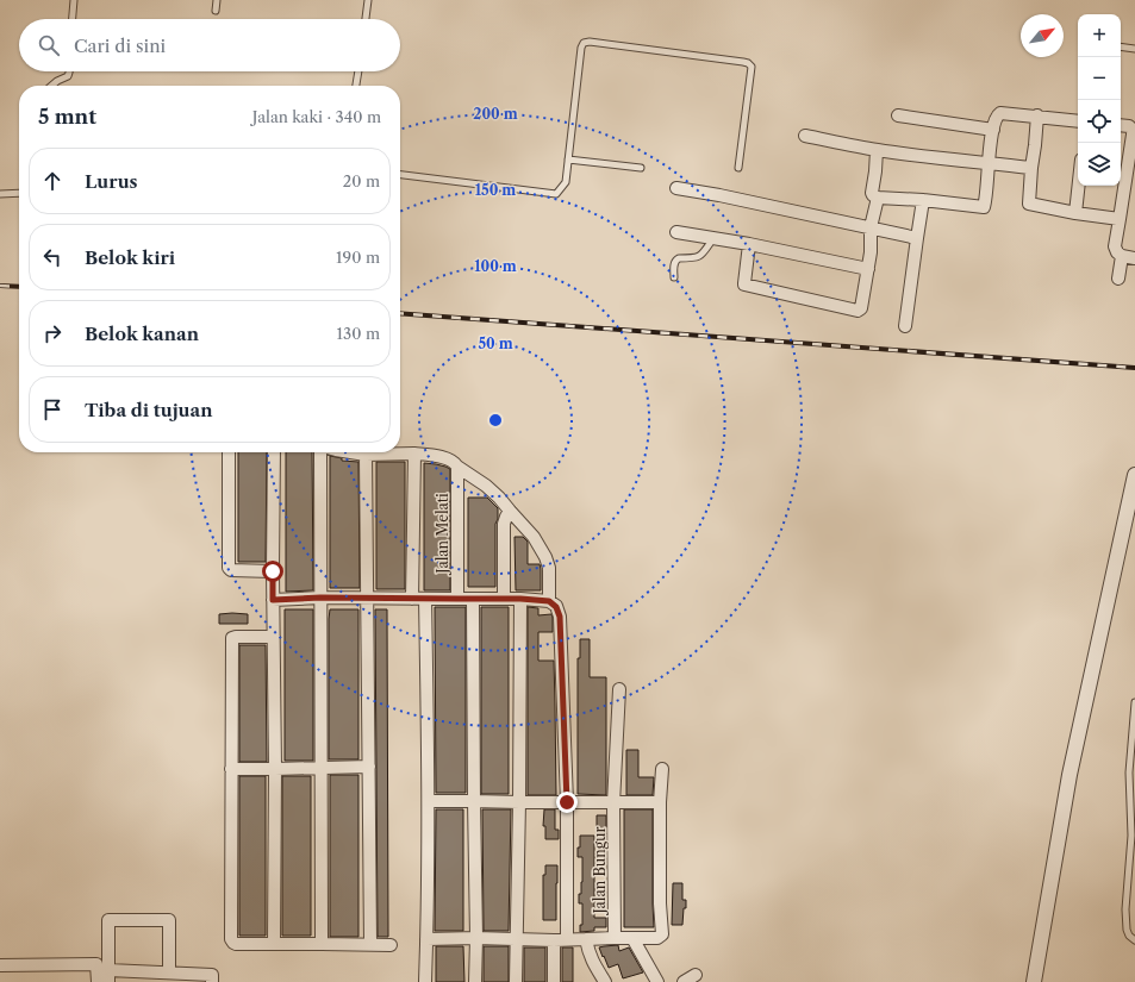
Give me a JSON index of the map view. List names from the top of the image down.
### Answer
{
  "streets": {
    "street": ["Jalan Melati", "Jalan Bungur"]
  },
  "north": "top right",
  "page": {
    "map_buttons": ["+", "−"],
    "search": "Cari di sini",
    "heading": ["5 mnt", "Jalan kaki · 340 m"],
    "list": [
      ["Lurus", "20 m"],
      ["Belok kiri", "190 m"],
      ["Belok kanan", "130 m"],
      "Tiba di tujuan"
    ]
  },
  "rings": [
    "200 m",
    "150 m",
    "100 m",
    "50 m"
  ]
}
